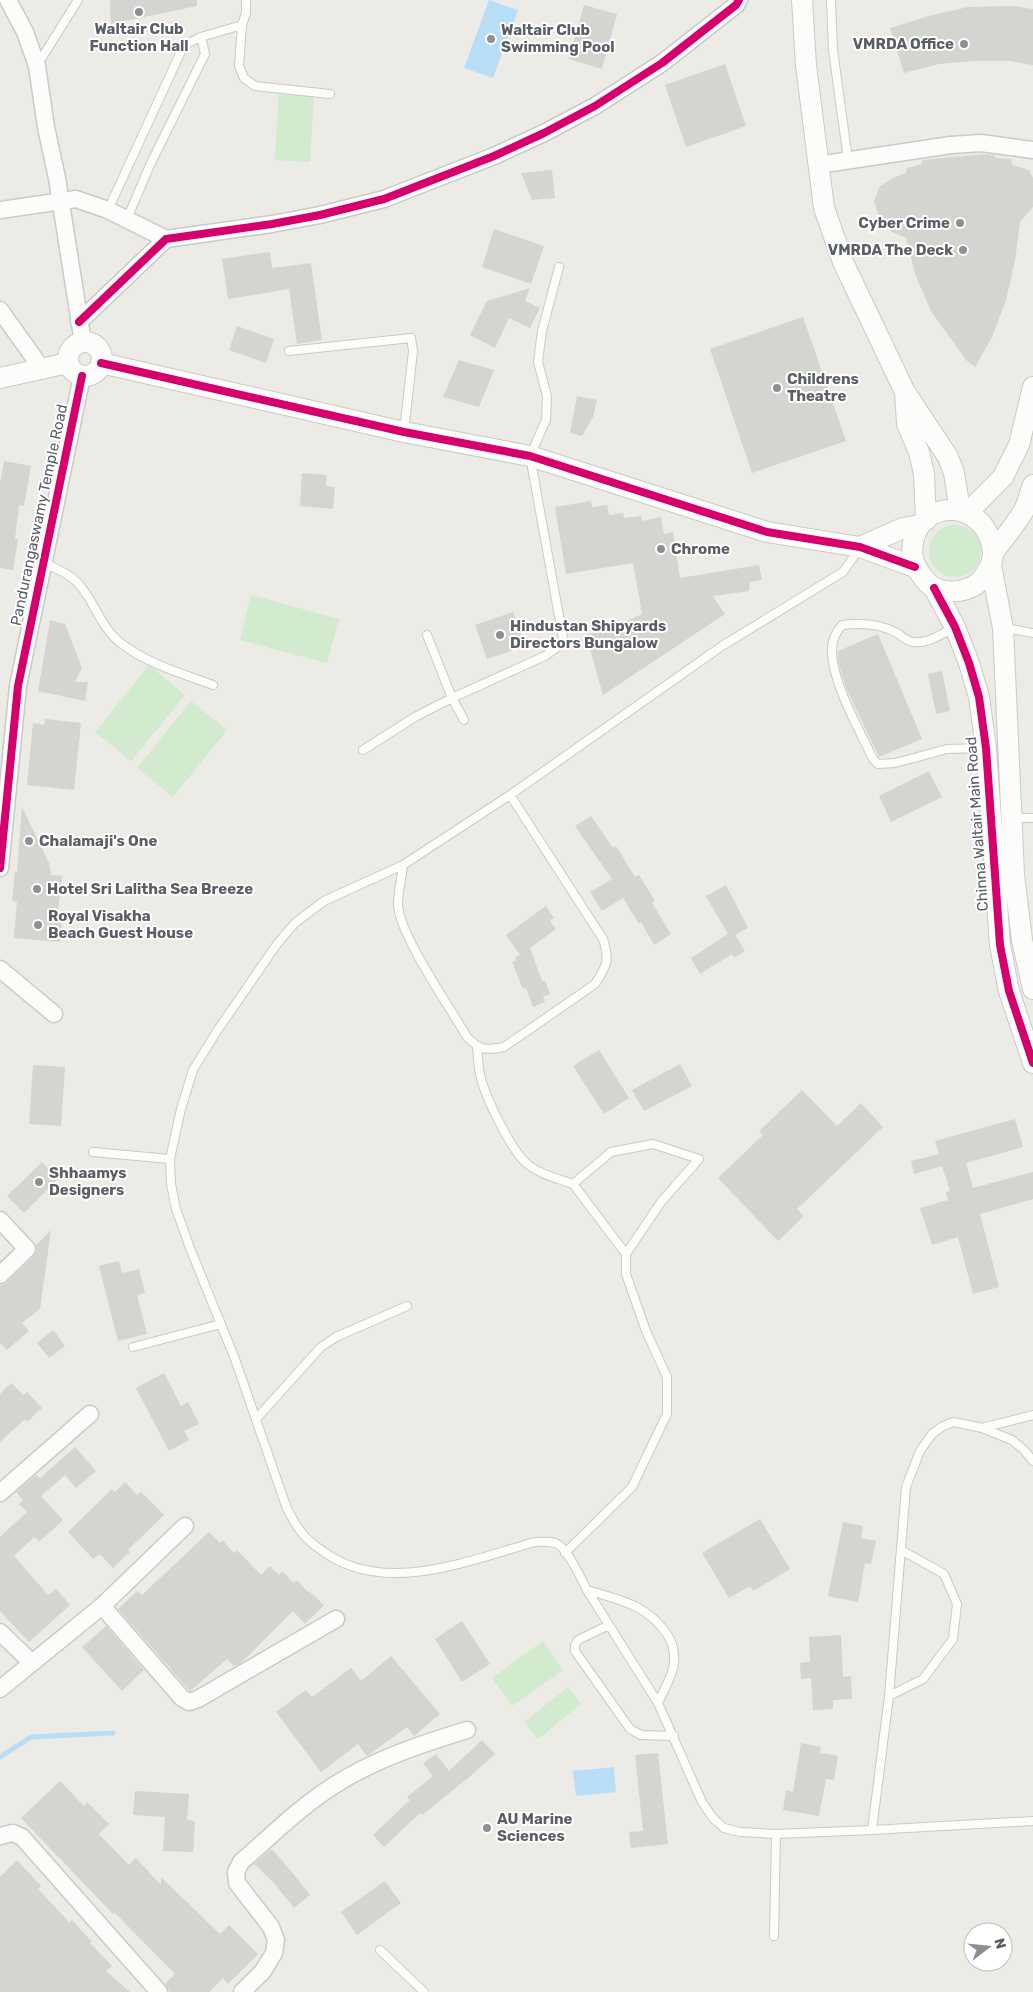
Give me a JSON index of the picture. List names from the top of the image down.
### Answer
{
  "streets": {
    "street": ["Pandurangaswamy Temple Road", "Chinna Waltair Main Road"]
  },
  "places": [
    "Waltair Club Function Hall",
    "Waltair Club Swimming Pool",
    "VMRDA Office",
    "Cyber Crime",
    "VMRDA The Deck",
    "Childrens Theatre",
    "Chrome",
    "Hindustan Shipyards Directors Bungalow",
    "Chalamaji's One",
    "Hotel Sri Lalitha Sea Breeze",
    "Royal Visakha Beach Guest House",
    "Shhaamys Designers",
    "AU Marine Sciences"
  ],
  "north": "right"
}
